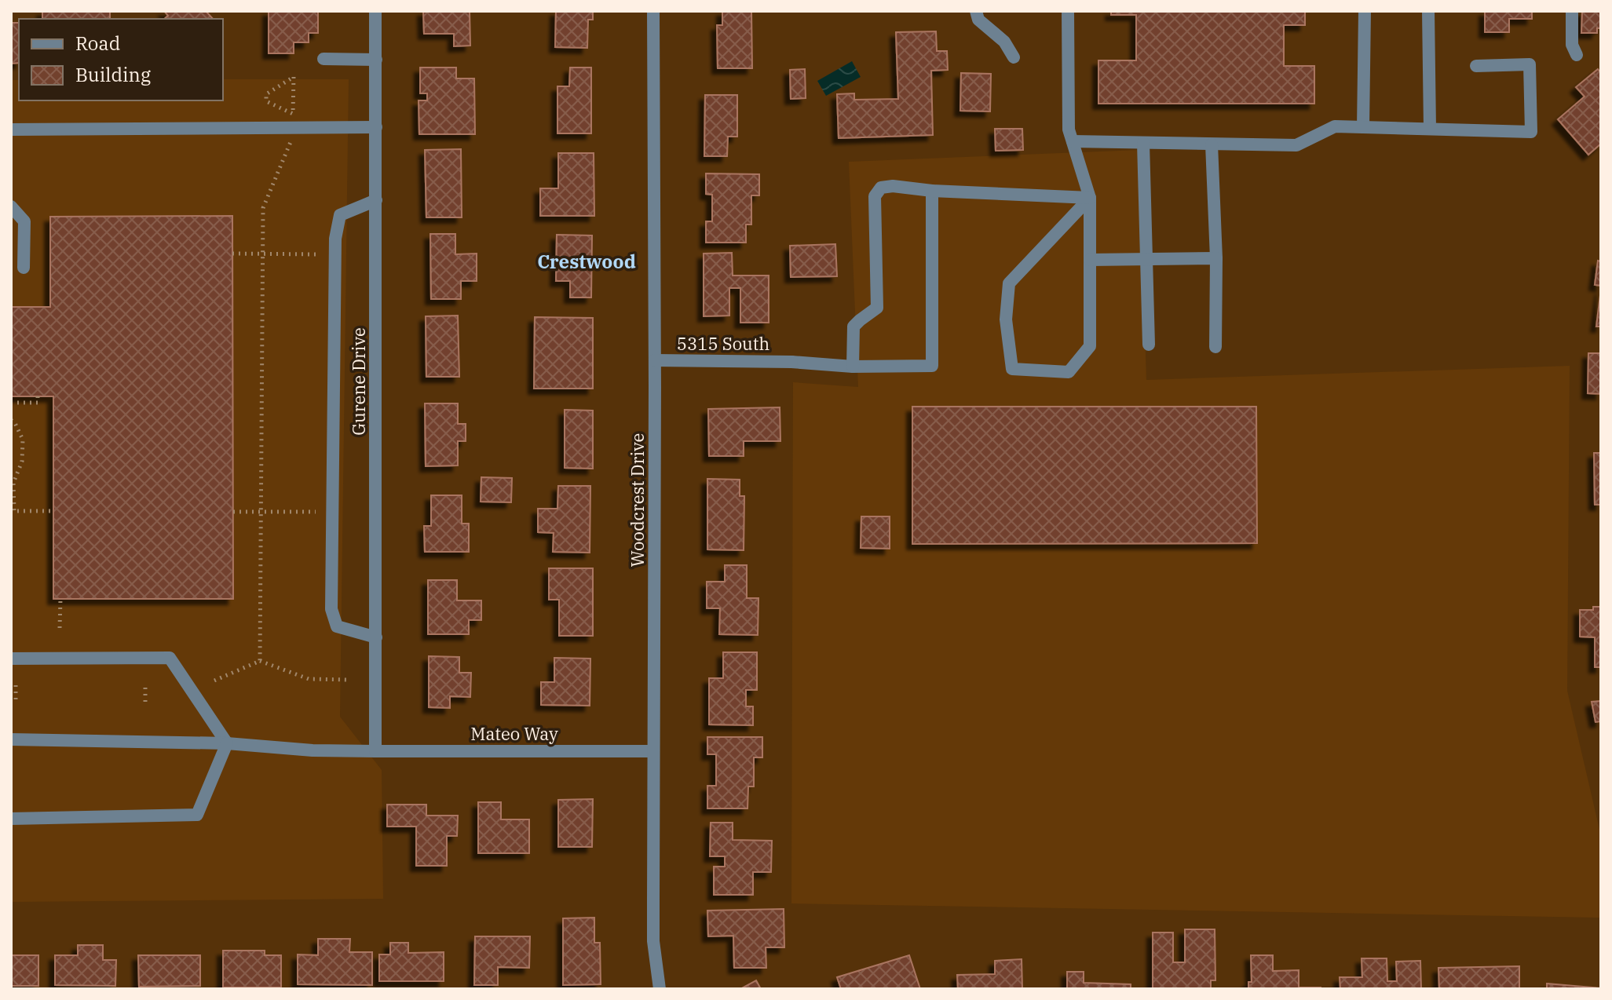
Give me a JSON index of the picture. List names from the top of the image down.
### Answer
{
  "streets": {
    "street": [
      "5315 South",
      "Gurene Drive",
      "Woodcrest Drive",
      "Mateo Way"
    ]
  },
  "crossings": [
    ["5315 South", "Woodcrest Drive"],
    ["Gurene Drive", "Mateo Way"],
    ["Woodcrest Drive", "Mateo Way"]
  ],
  "districts": ["Crestwood"],
  "legend": ["Road", "Building"]
}
